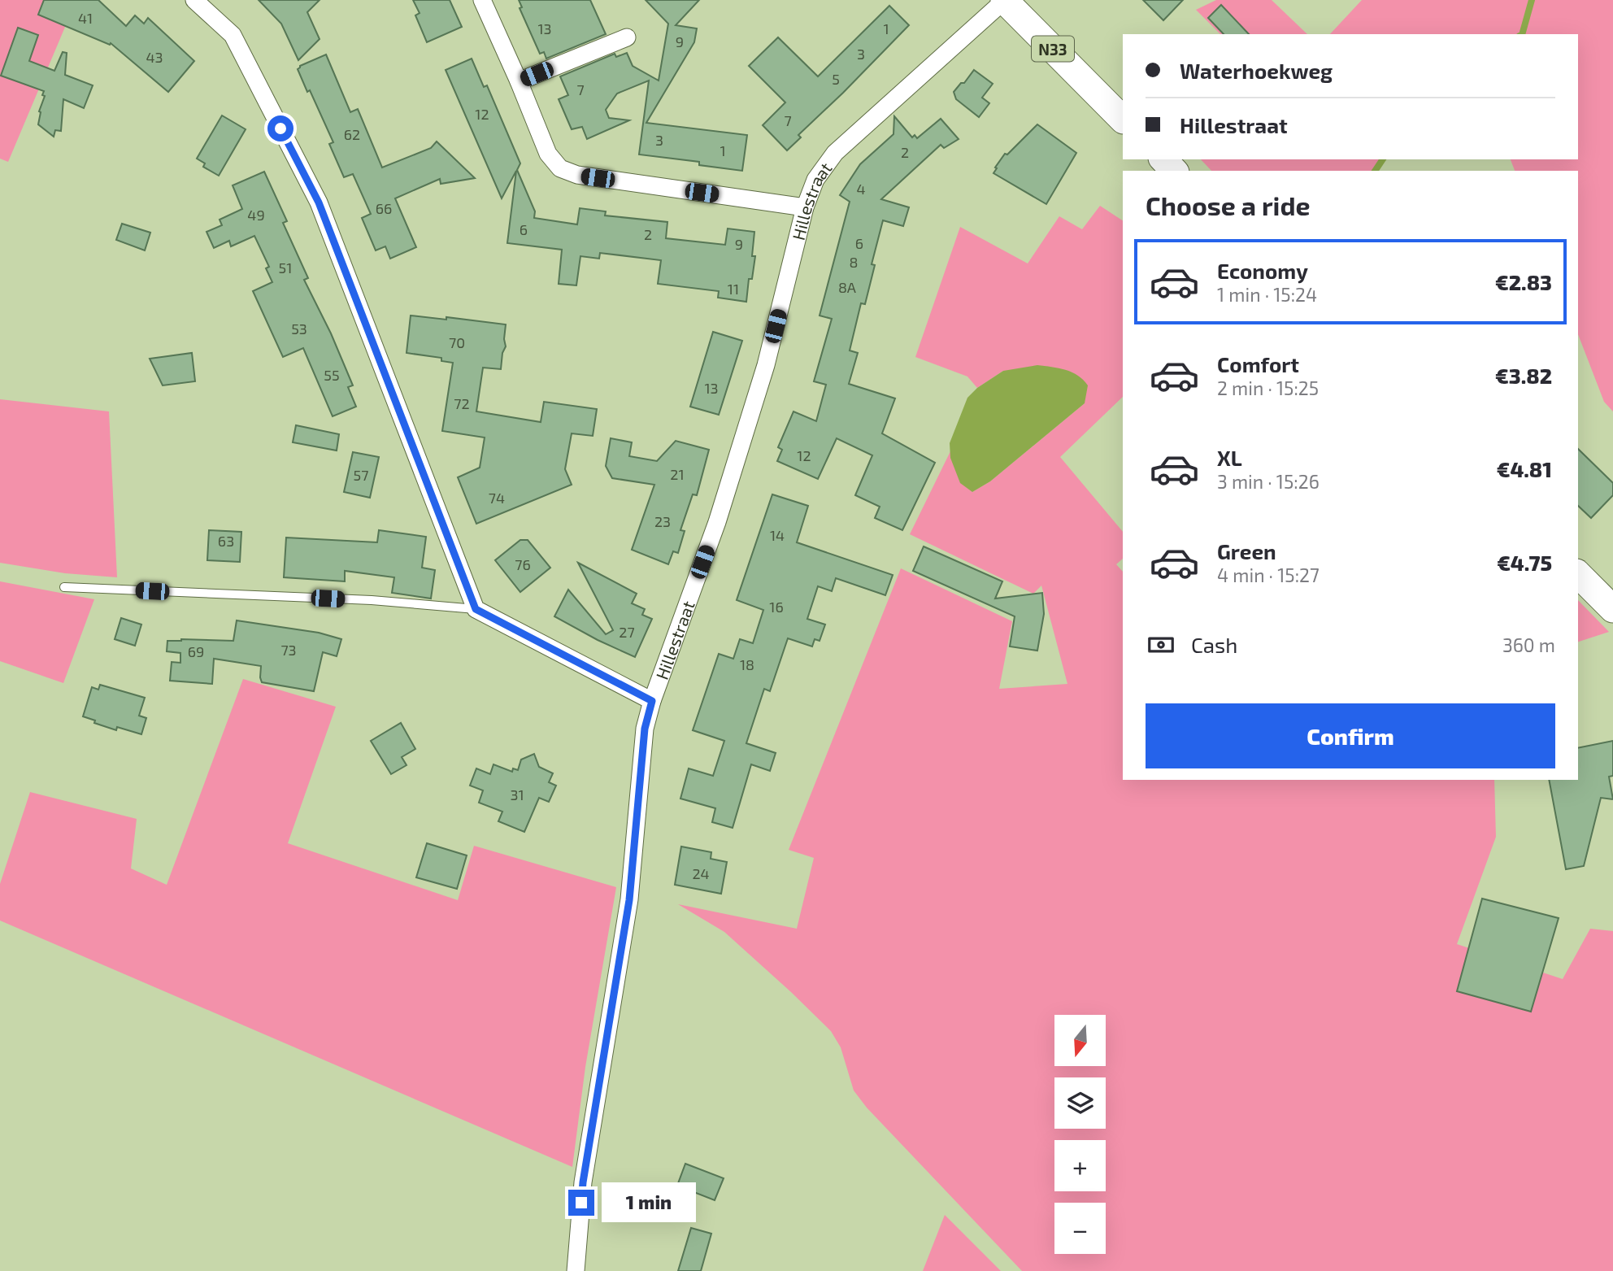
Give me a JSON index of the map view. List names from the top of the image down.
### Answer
{
  "streets": {
    "main road": ["N33"],
    "street": ["Hillestraat"]
  },
  "crossings": [
    ["N33", "Hillestraat"]
  ],
  "house_numbers": [
    "41",
    "13",
    "1",
    "9",
    "3",
    "43",
    "5",
    "7",
    "12",
    "7",
    "62",
    "3",
    "1",
    "2",
    "4",
    "66",
    "49",
    "6",
    "2",
    "6",
    "9",
    "8",
    "51",
    "8A",
    "11",
    "53",
    "70",
    "55",
    "13",
    "72",
    "12",
    "21",
    "57",
    "74",
    "23",
    "14",
    "63",
    "76",
    "16",
    "27",
    "73",
    "69",
    "18",
    "31",
    "24"
  ],
  "north": "bottom",
  "page": {
    "banner": ["Waterhoekweg", "Hillestraat"],
    "heading": "Choose a ride",
    "list": [
      {
        "name": "Economy",
        "note": "1 min · 15:24",
        "value": "€2.83"
      },
      {
        "name": "Comfort",
        "note": "2 min · 15:25",
        "value": "€3.82"
      },
      {
        "name": "XL",
        "note": "3 min · 15:26",
        "value": "€4.81"
      },
      {
        "name": "Green",
        "note": "4 min · 15:27",
        "value": "€4.75"
      }
    ],
    "pay": ["Cash", "360 m"],
    "buttons": "Confirm",
    "map_buttons": ["+", "−"],
    "bubble": "1 min"
  }
}
